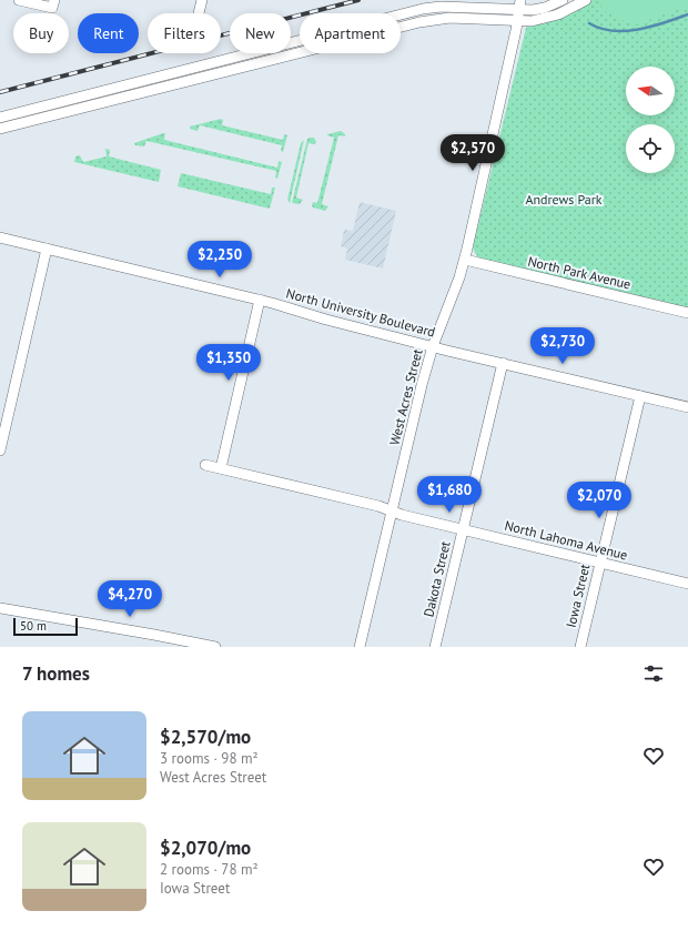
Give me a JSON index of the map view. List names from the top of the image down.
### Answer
{
  "streets": {
    "street": [
      "North Park Avenue",
      "North University Boulevard",
      "West Acres Street",
      "North Lahoma Avenue",
      "Dakota Street",
      "Iowa Street"
    ]
  },
  "crossings": [
    ["North Park Avenue", "West Acres Street"],
    ["North University Boulevard", "West Acres Street"],
    ["North University Boulevard", "Dakota Street"],
    ["North University Boulevard", "Iowa Street"],
    ["West Acres Street", "North Lahoma Avenue"],
    ["North Lahoma Avenue", "Dakota Street"],
    ["North Lahoma Avenue", "Iowa Street"]
  ],
  "parks": ["Andrews Park"],
  "scale_bar": "50 m",
  "north": "left",
  "page": {
    "chip": [
      "Buy",
      "Rent",
      "Filters",
      "New",
      "Apartment"
    ],
    "price": [
      "$2,570",
      "$2,250",
      "$2,730",
      "$1,350",
      "$1,680",
      "$2,070",
      "$4,270"
    ],
    "scale": "50 m",
    "heading": "7 homes",
    "list": [
      {
        "name": "$2,570/mo",
        "note": "3 rooms · 98 m² · West Acres Street"
      },
      {
        "name": "$2,070/mo",
        "note": "2 rooms · 78 m² · Iowa Street"
      }
    ]
  }
}
